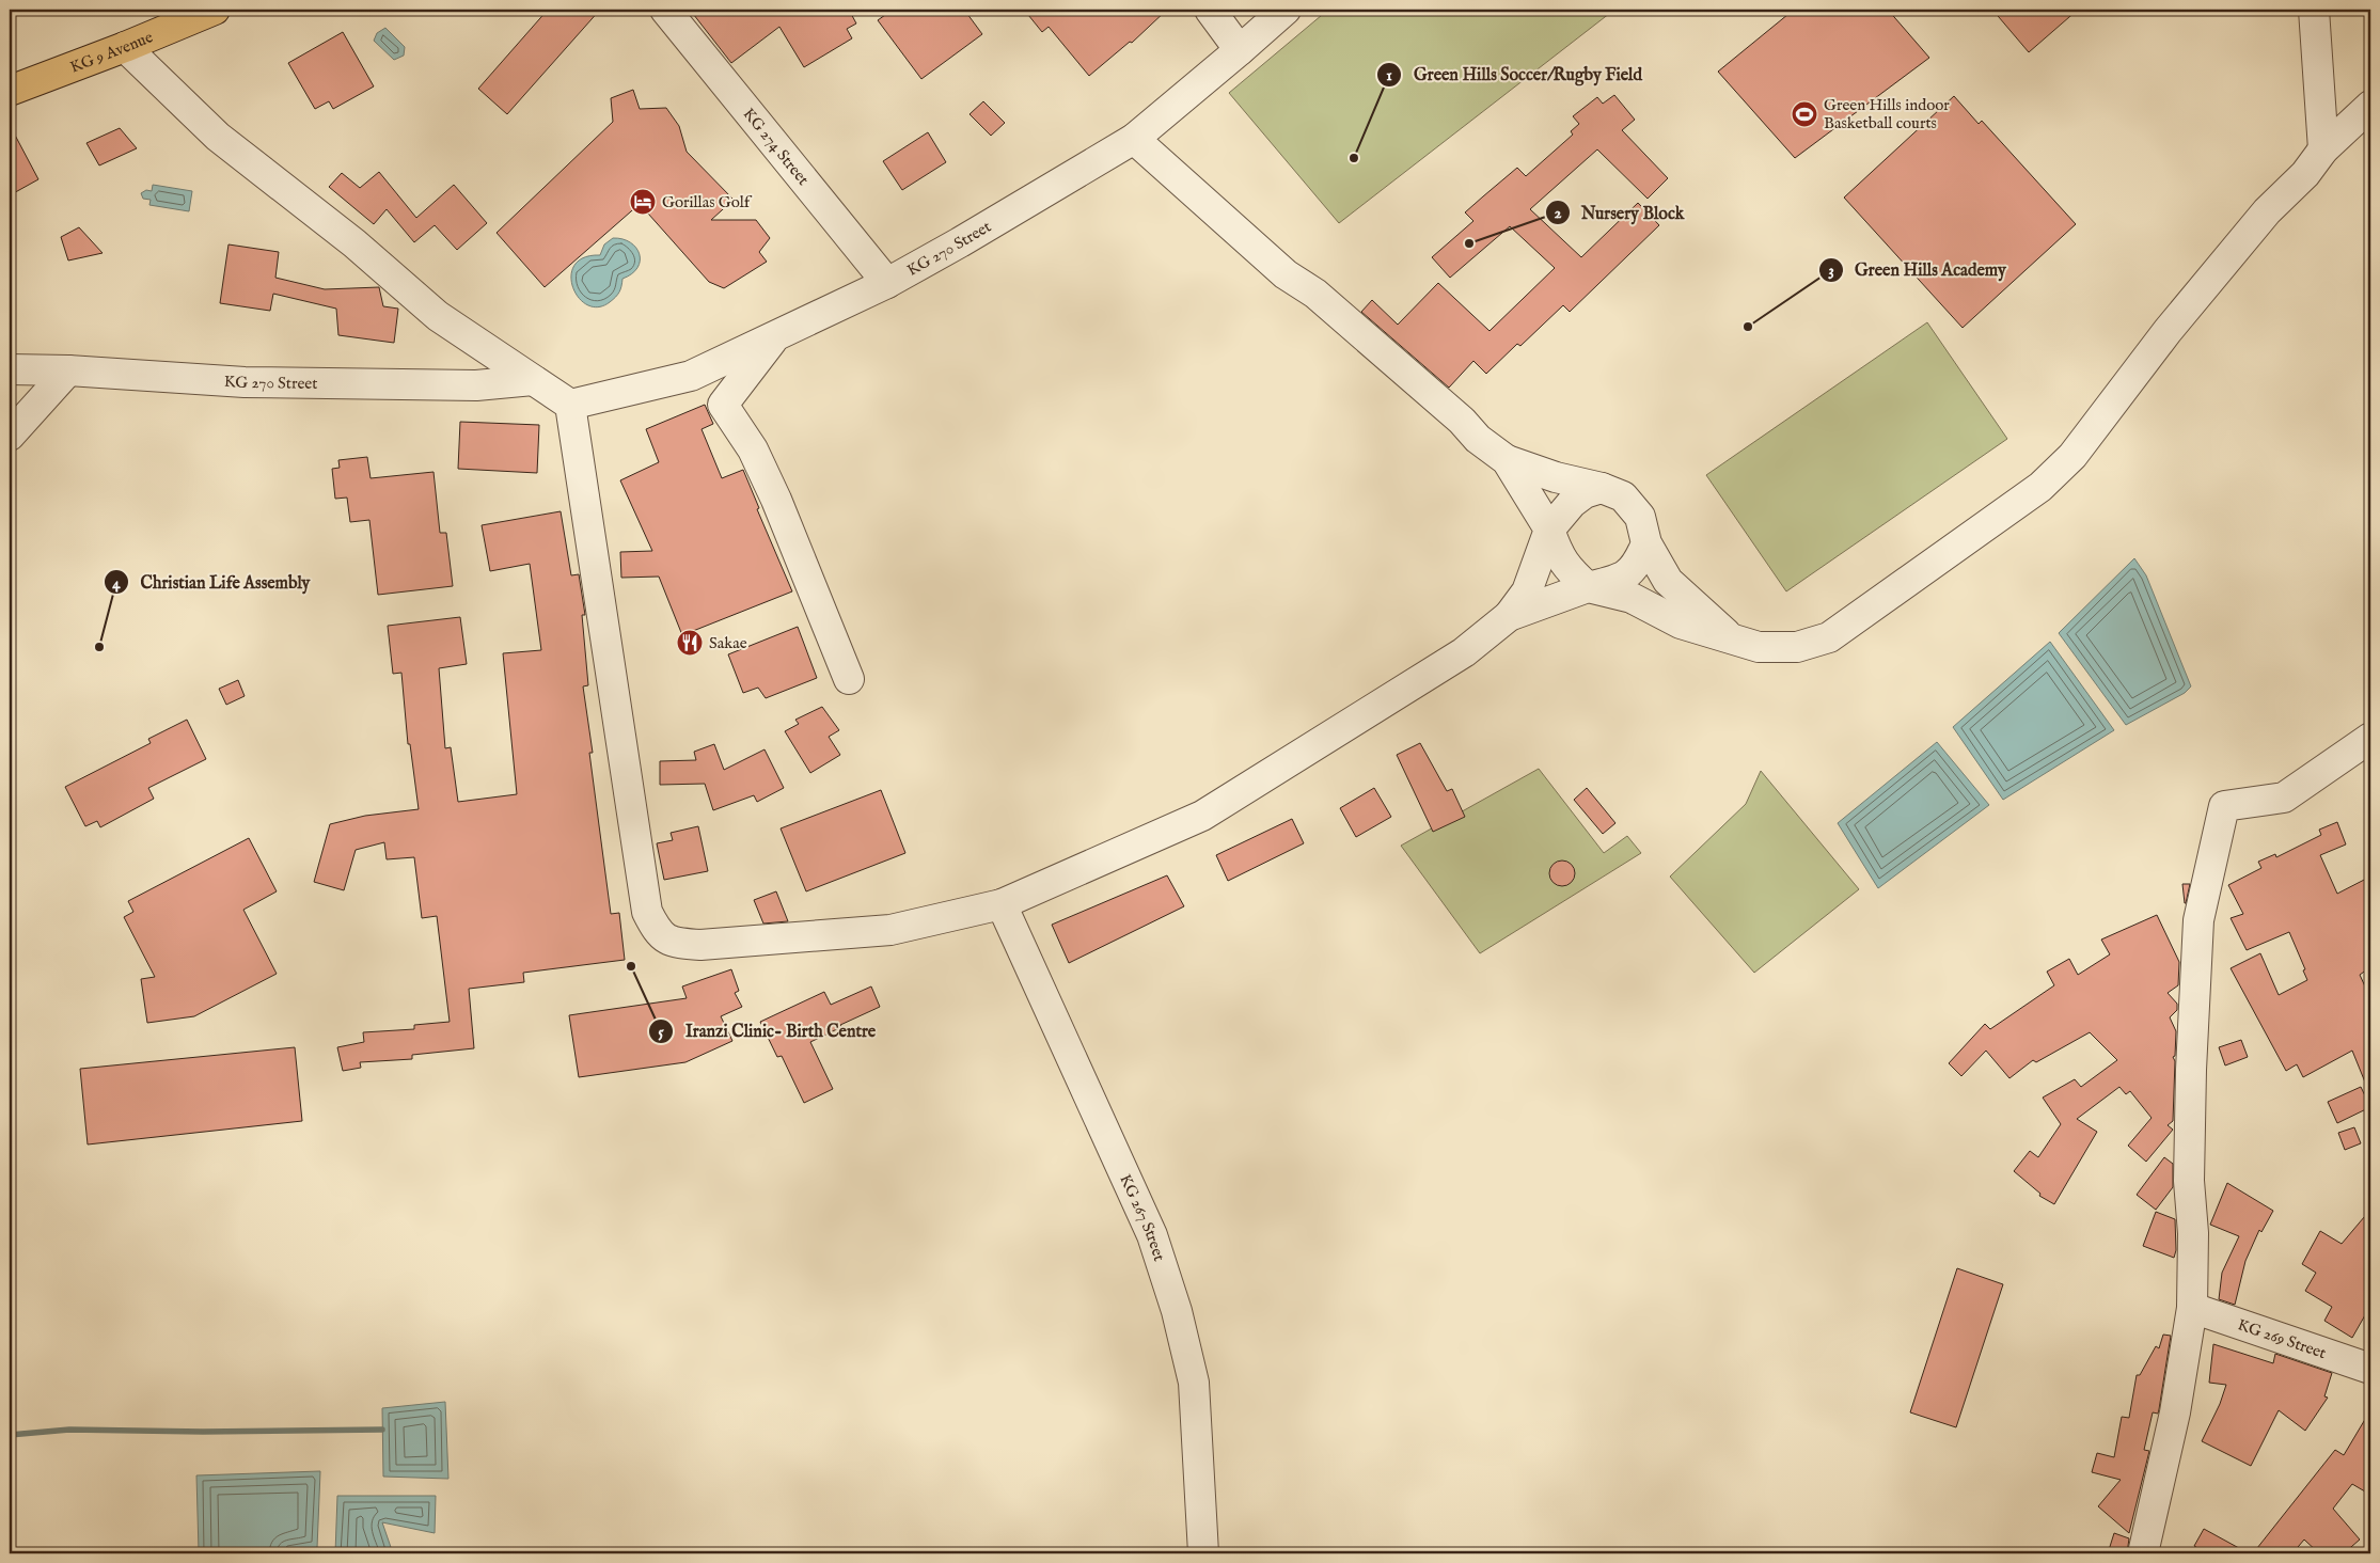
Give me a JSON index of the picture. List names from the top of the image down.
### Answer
{
  "streets": {
    "main road": ["KG 9 Avenue"],
    "street": [
      "KG 274 Street",
      "KG 270 Street",
      "KG 267 Street",
      "KG 269 Street"
    ]
  },
  "crossings": [
    ["KG 274 Street", "KG 270 Street"]
  ],
  "places": {
    "sports": ["Green Hills indoor Basketball courts"],
    "other": [
      "Green Hills Soccer/Rugby Field",
      "Nursery Block",
      "Green Hills Academy",
      "Christian Life Assembly",
      "Iranzi Clinic- Birth Centre"
    ],
    "hotel": ["Gorillas Golf"],
    "restaurant": ["Sakae"]
  }
}
